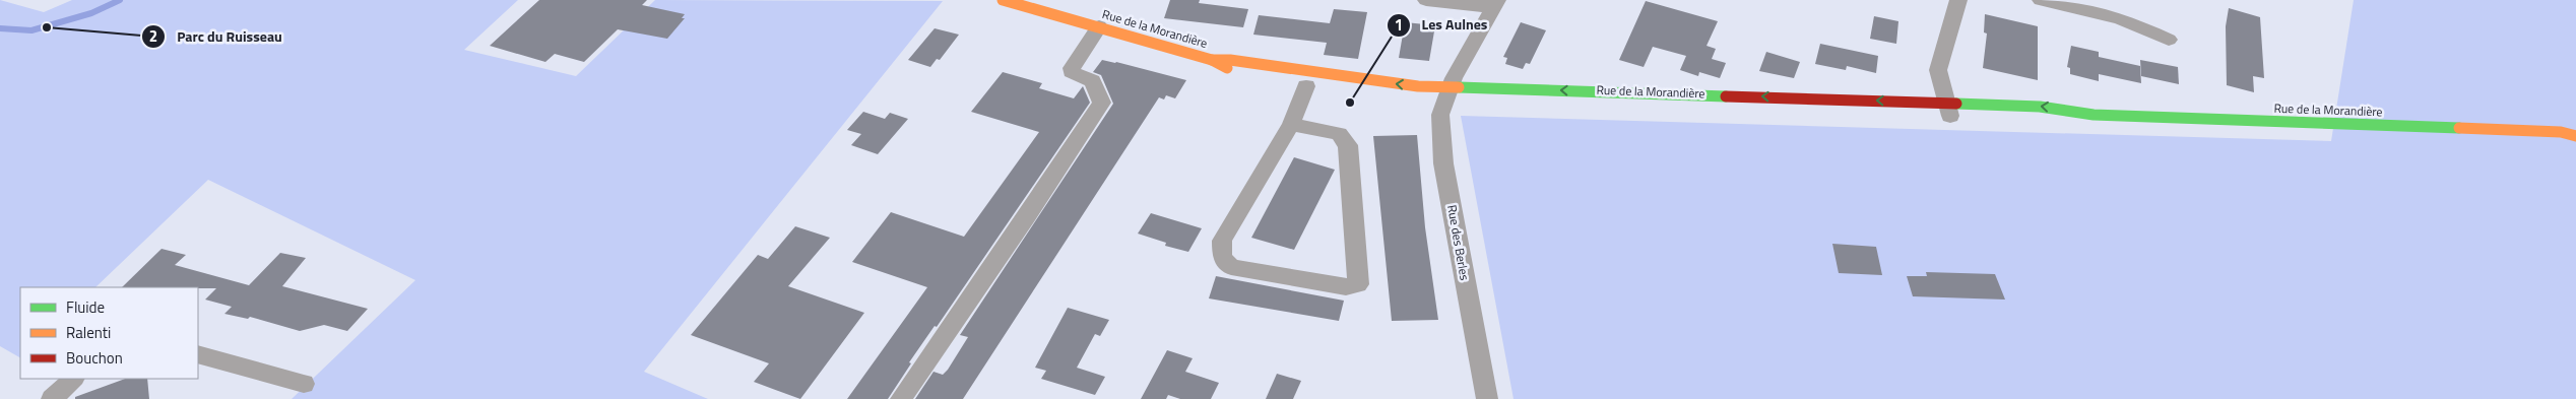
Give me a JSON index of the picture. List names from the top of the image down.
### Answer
{
  "streets": {
    "street": ["Rue de la Morandière", "Rue des Berles"]
  },
  "crossings": [
    ["Rue de la Morandière", "Rue des Berles"]
  ],
  "places": ["Parc du Ruisseau", "Les Aulnes"],
  "legend": ["Fluide", "Ralenti", "Bouchon"]
}
